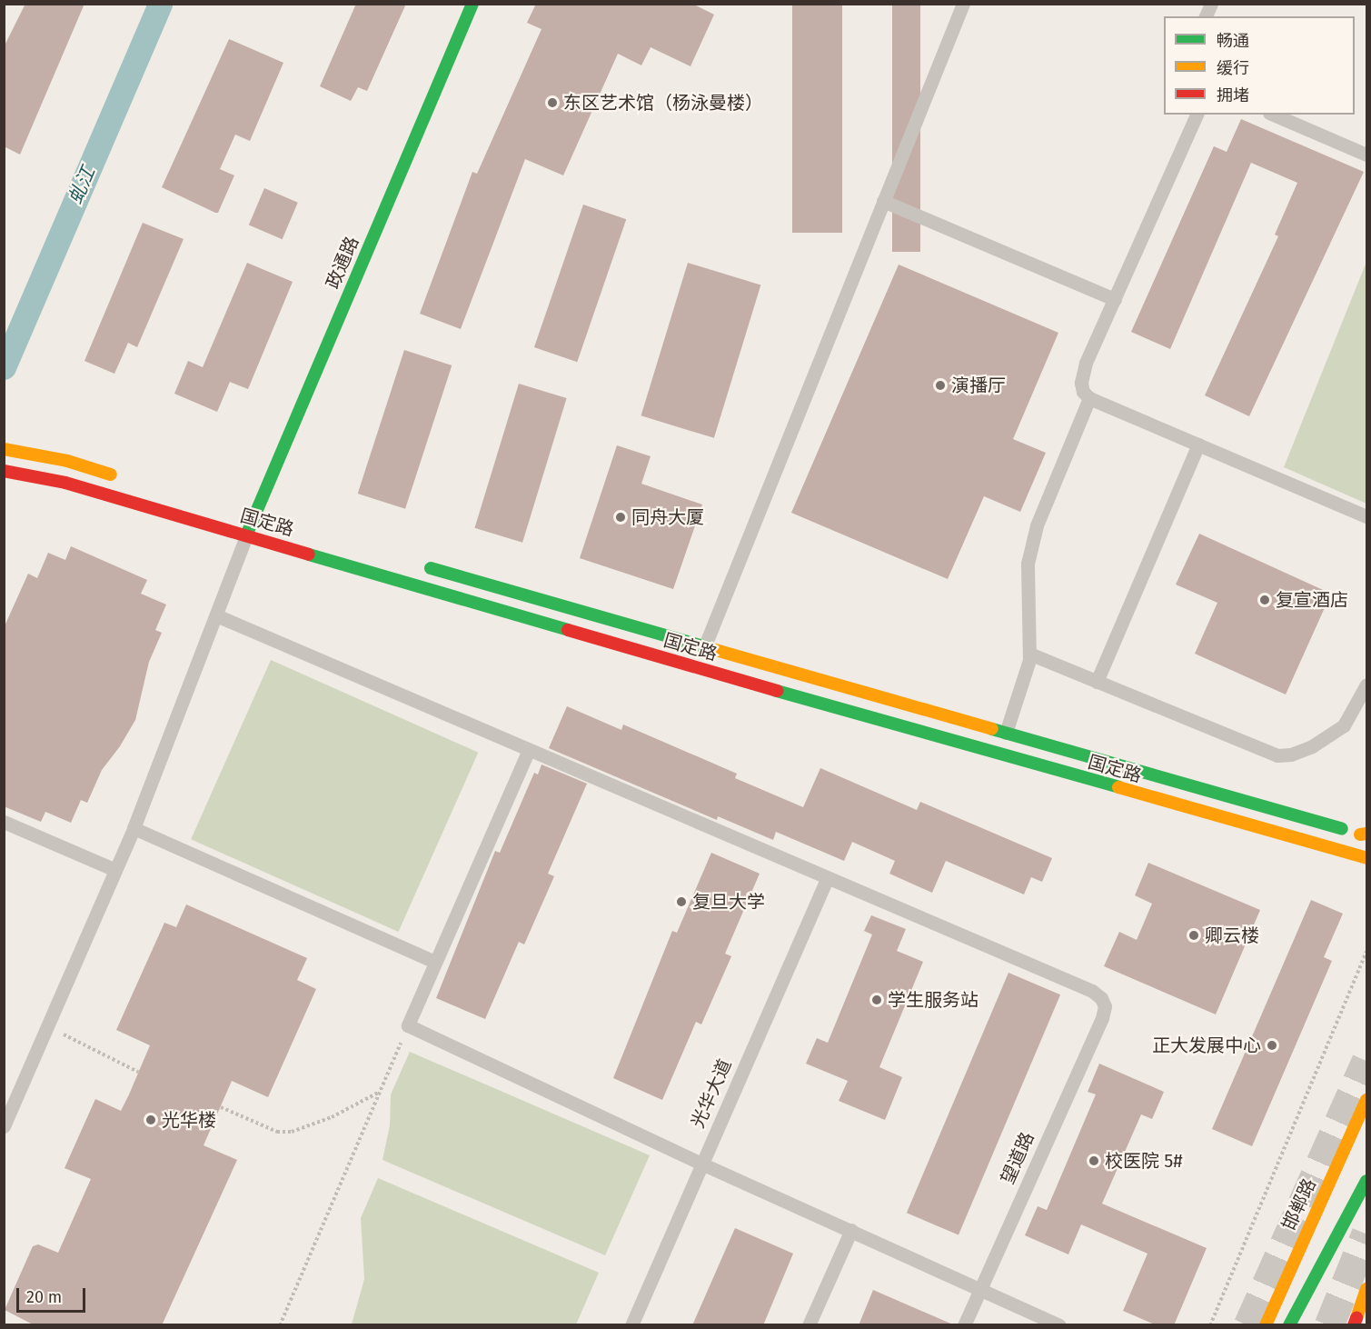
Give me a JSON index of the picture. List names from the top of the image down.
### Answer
{
  "streets": {
    "street": ["政通路", "国定路", "邯郸路"],
    "lane": ["光华大道", "望道路"]
  },
  "crossings": [
    ["政通路", "国定路"],
    ["光华大道", "望道路"]
  ],
  "water": ["虬江"],
  "places": [
    "东区艺术馆（杨泳曼楼）",
    "演播厅",
    "同舟大厦",
    "复宣酒店",
    "复旦大学",
    "卿云楼",
    "学生服务站",
    "正大发展中心",
    "光华楼",
    "校医院 5#"
  ],
  "legend": ["畅通", "缓行", "拥堵"],
  "scale_bar": "20 m"
}
